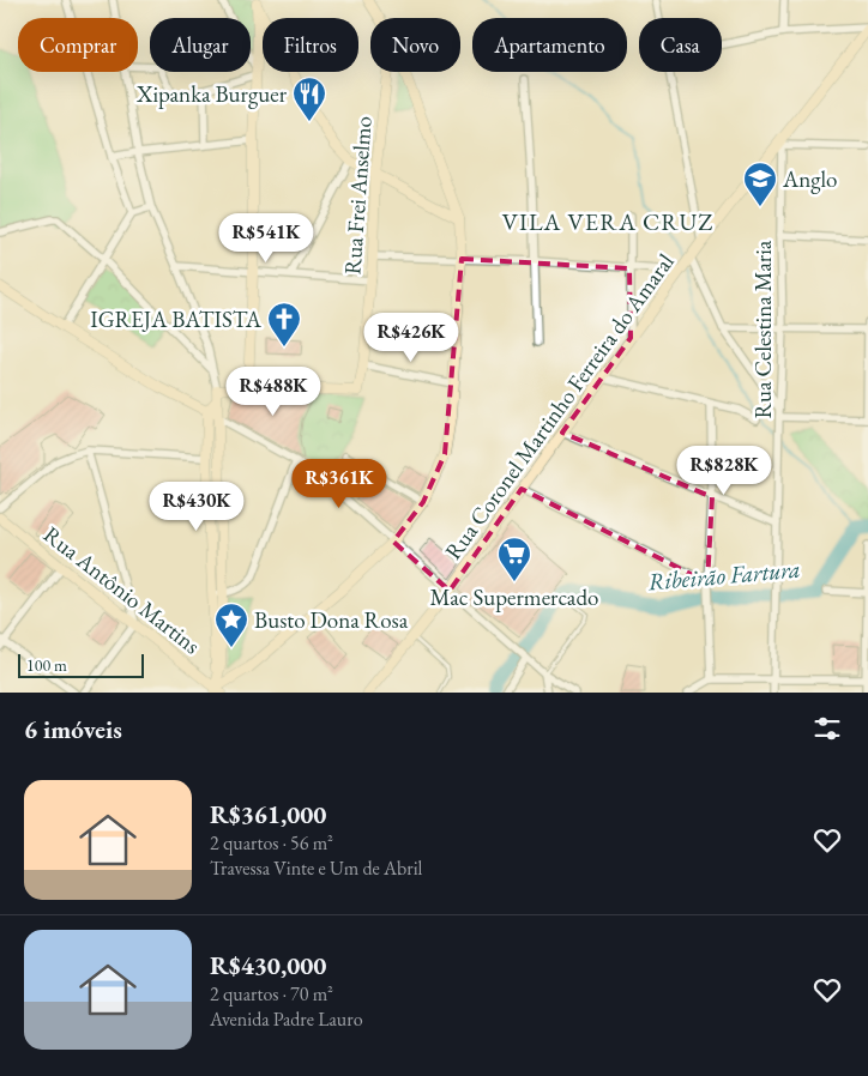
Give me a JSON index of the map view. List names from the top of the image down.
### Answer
{
  "streets": {
    "street": [
      "Rua Frei Anselmo",
      "Rua Celestina Maria",
      "Rua Coronel Martinho Ferreira do Amaral",
      "Rua Antônio Martins"
    ]
  },
  "crossings": [
    ["Rua Celestina Maria", "Rua Coronel Martinho Ferreira do Amaral"]
  ],
  "districts": ["VILA VERA CRUZ"],
  "water": ["Ribeirão Fartura"],
  "places": {
    "restaurant": ["Xipanka Burguer"],
    "school or university": ["Anglo"],
    "church": ["IGREJA BATISTA"],
    "supermarket": ["Mac Supermercado"],
    "place": ["Busto Dona Rosa"]
  },
  "scale_bar": "100 m",
  "page": {
    "chip": [
      "Comprar",
      "Alugar",
      "Filtros",
      "Novo",
      "Apartamento",
      "Casa"
    ],
    "price": [
      "R$541K",
      "R$426K",
      "R$488K",
      "R$828K",
      "R$361K",
      "R$430K"
    ],
    "scale": "100 m",
    "heading": "6 imóveis",
    "list": [
      {
        "name": "R$361,000",
        "note": "2 quartos · 56 m² · Travessa Vinte e Um de Abril"
      },
      {
        "name": "R$430,000",
        "note": "2 quartos · 70 m² · Avenida Padre Lauro"
      }
    ]
  }
}
